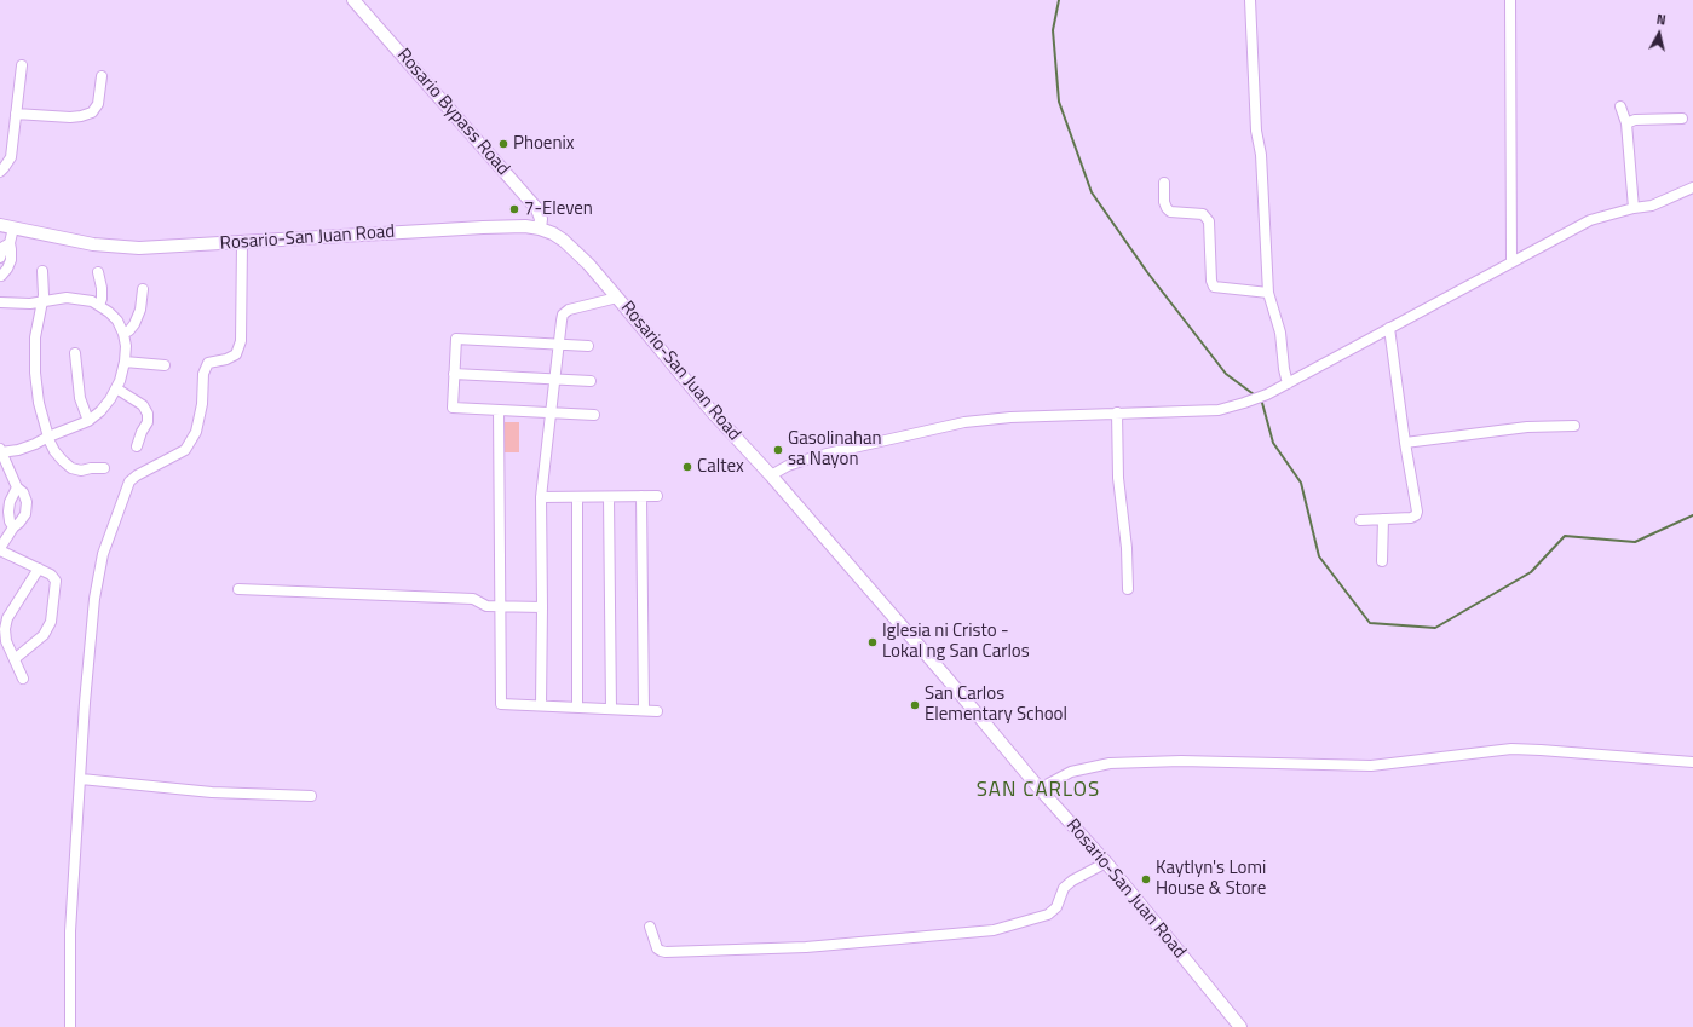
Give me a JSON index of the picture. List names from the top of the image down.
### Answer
{
  "streets": {
    "main road": ["Rosario Bypass Road", "Rosario-San Juan Road"]
  },
  "crossings": [
    ["Rosario Bypass Road", "Rosario-San Juan Road"]
  ],
  "districts": ["SAN CARLOS"],
  "places": [
    "Phoenix",
    "7-Eleven",
    "Gasolinahan sa Nayon",
    "Caltex",
    "Iglesia ni Cristo - Lokal ng San Carlos",
    "San Carlos Elementary School",
    "Kaytlyn's Lomi House & Store"
  ],
  "north": "top"
}
